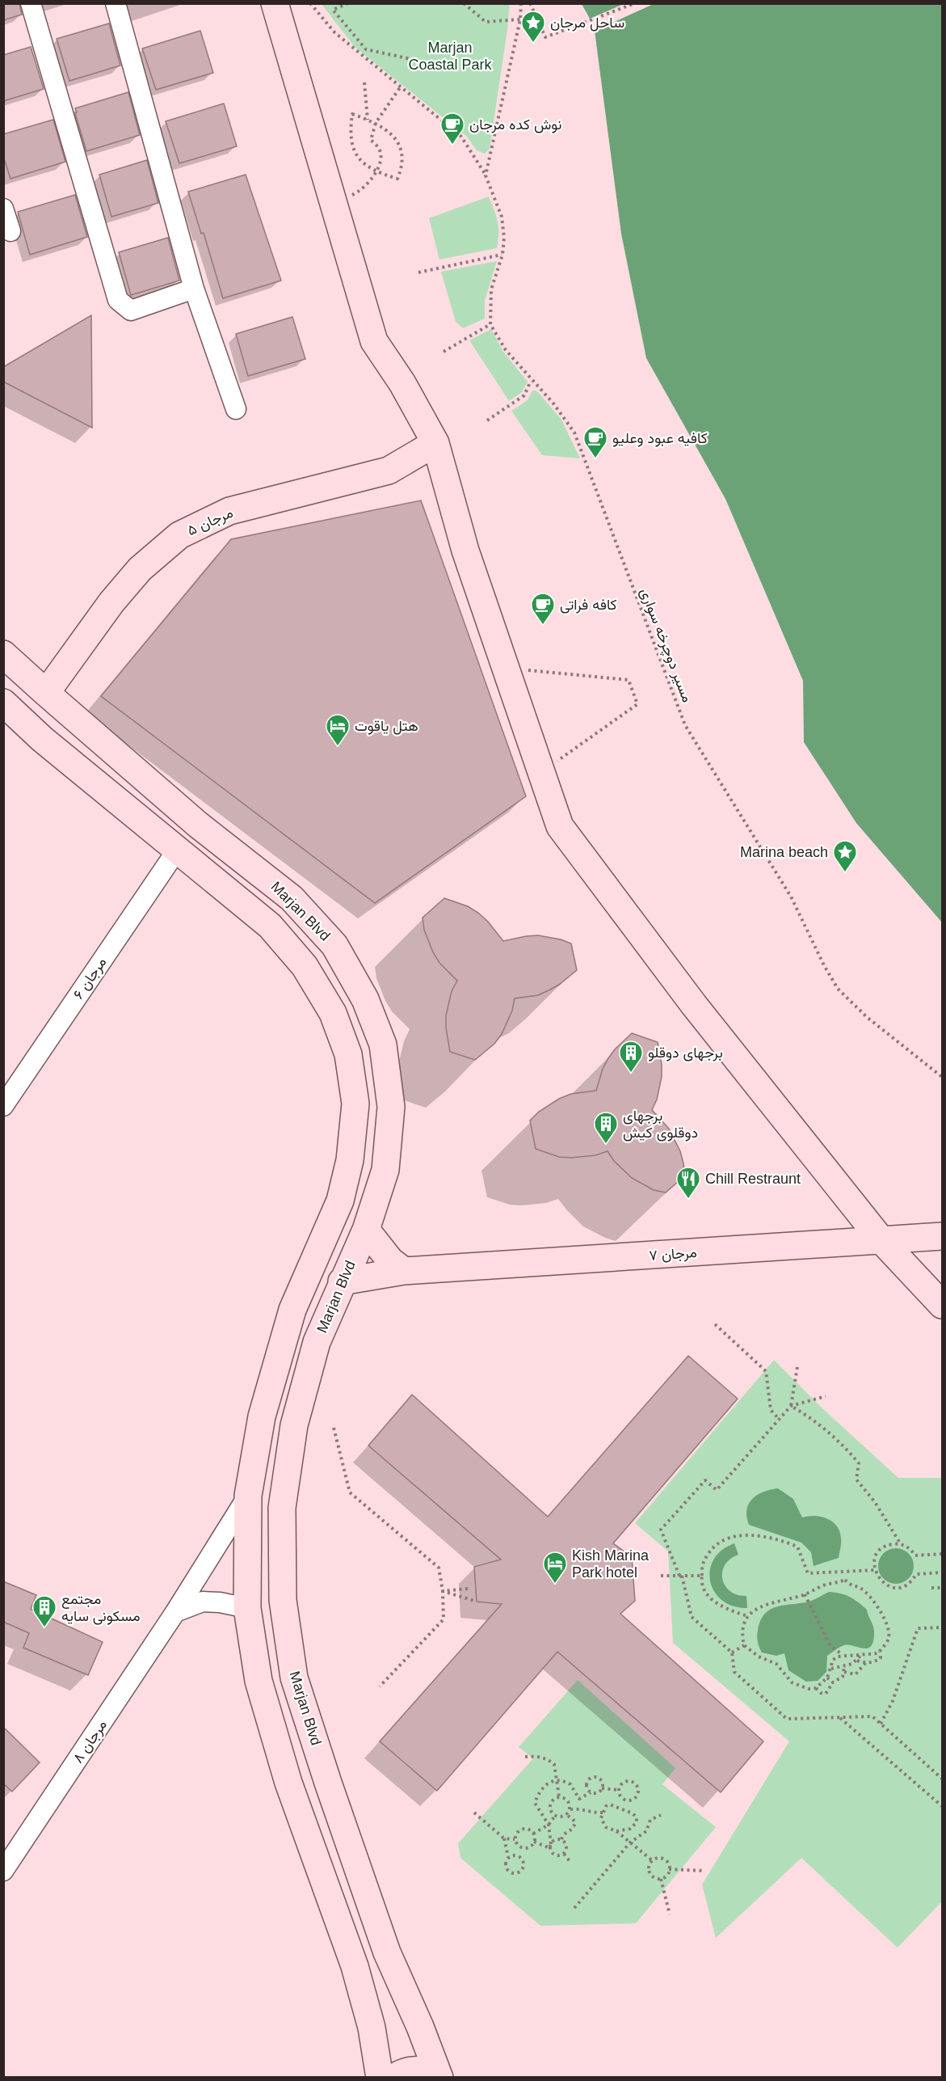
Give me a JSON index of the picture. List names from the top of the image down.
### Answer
{
  "streets": {
    "main road": ["مرجان ۵", "Marjan Blvd", "مرجان ۷"],
    "street": ["مرجان ۶", "مرجان ۸"],
    "path": ["مسیر دوچرخه سواری"]
  },
  "crossings": [
    ["مرجان ۵", "Marjan Blvd"],
    ["Marjan Blvd", "مرجان ۷"]
  ],
  "parks": ["Marjan Coastal Park"],
  "places": {
    "place": ["ساحل مرجان", "Marina beach"],
    "cafe": ["نوش کده مرجان", "کافیه عبود وعلیو", "کافه فراتی"],
    "hotel": ["هتل یاقوت", "Kish Marina Park hotel"],
    "building": ["برجهای دوقلو", "برجهای دوقلوی کیش", "مجتمع مسکونی سایه"],
    "restaurant": ["Chill Restraunt"]
  }
}
